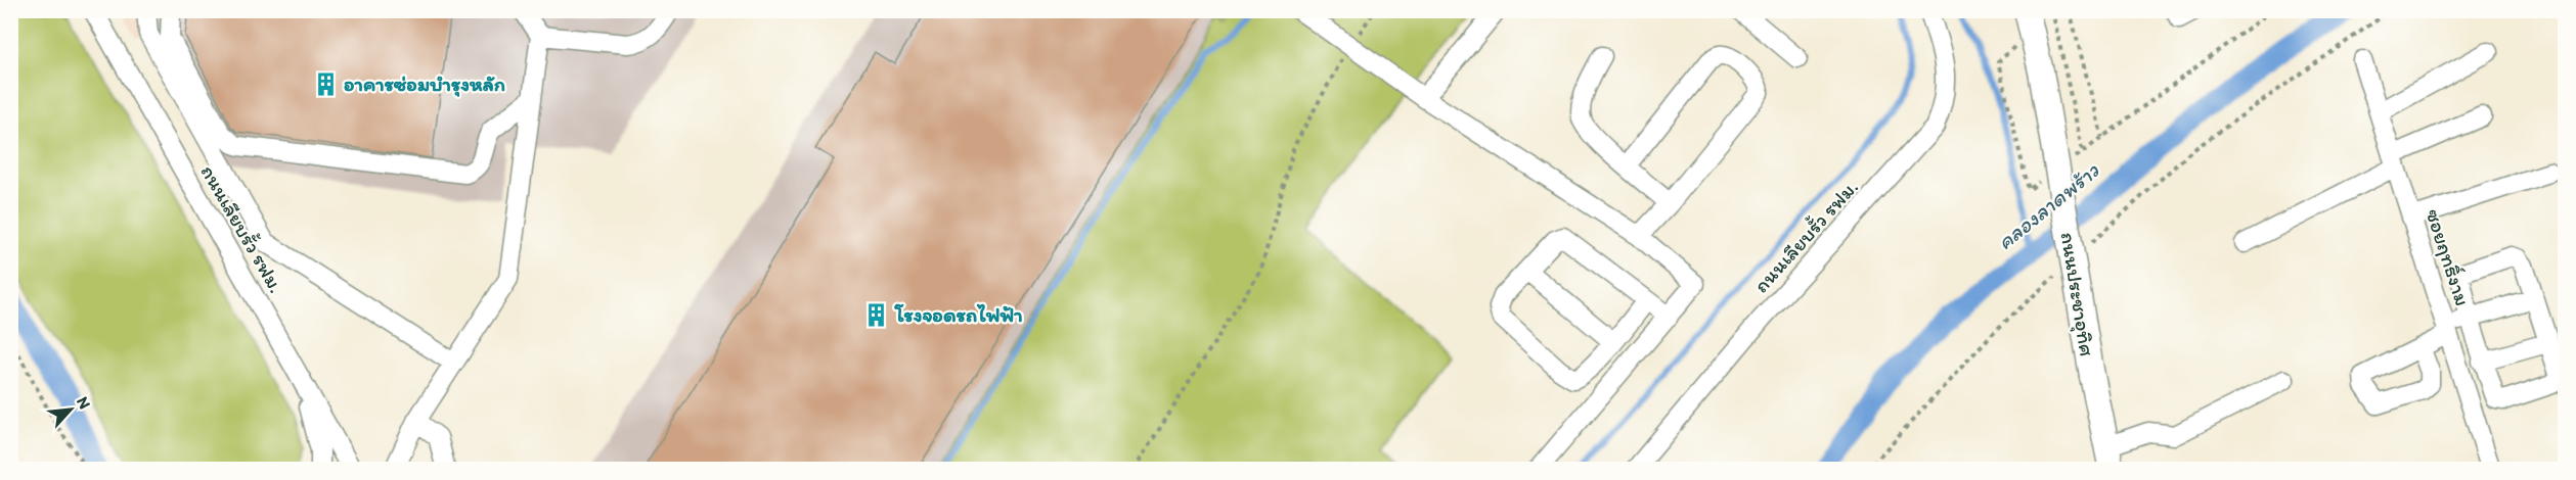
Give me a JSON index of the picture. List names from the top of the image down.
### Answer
{
  "streets": {
    "main road": ["ถนนประชาอุทิศ"],
    "street": ["ถนนเลียบรั้ว รฟม.", "ซอยฤทธิ์งาม"]
  },
  "water": ["คลองลาดพร้าว"],
  "places": {
    "building": ["อาคารซ่อมบำรุงหลัก", "โรงจอดรถไฟฟ้า"]
  },
  "north": "top right"
}
